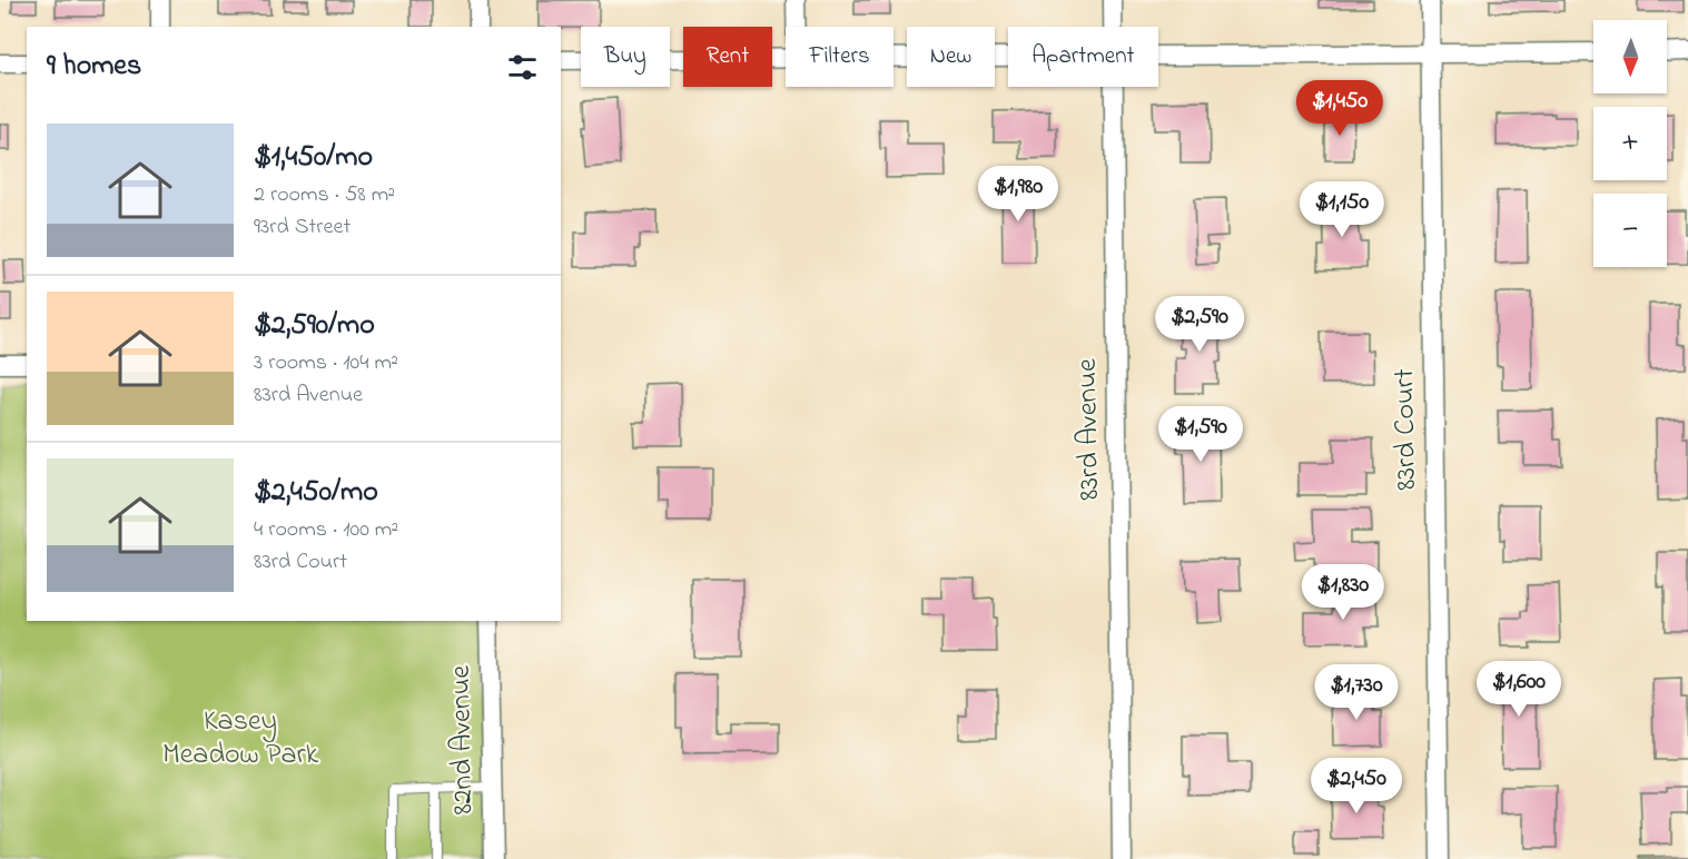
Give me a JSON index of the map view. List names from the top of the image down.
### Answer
{
  "streets": {
    "street": ["83rd Avenue", "83rd Court", "82nd Avenue"]
  },
  "parks": ["Kasey Meadow Park"],
  "north": "bottom",
  "page": {
    "map_buttons": ["+", "−"],
    "chip": [
      "Buy",
      "Rent",
      "Filters",
      "New",
      "Apartment"
    ],
    "heading": "9 homes",
    "price": [
      "$1,450",
      "$1,980",
      "$1,150",
      "$2,590",
      "$1,590",
      "$1,830",
      "$1,600",
      "$1,730",
      "$2,450"
    ],
    "list": [
      {
        "name": "$1,450/mo",
        "note": "2 rooms · 58 m² · 93rd Street"
      },
      {
        "name": "$2,590/mo",
        "note": "3 rooms · 104 m² · 83rd Avenue"
      },
      {
        "name": "$2,450/mo",
        "note": "4 rooms · 100 m² · 83rd Court"
      }
    ]
  }
}
